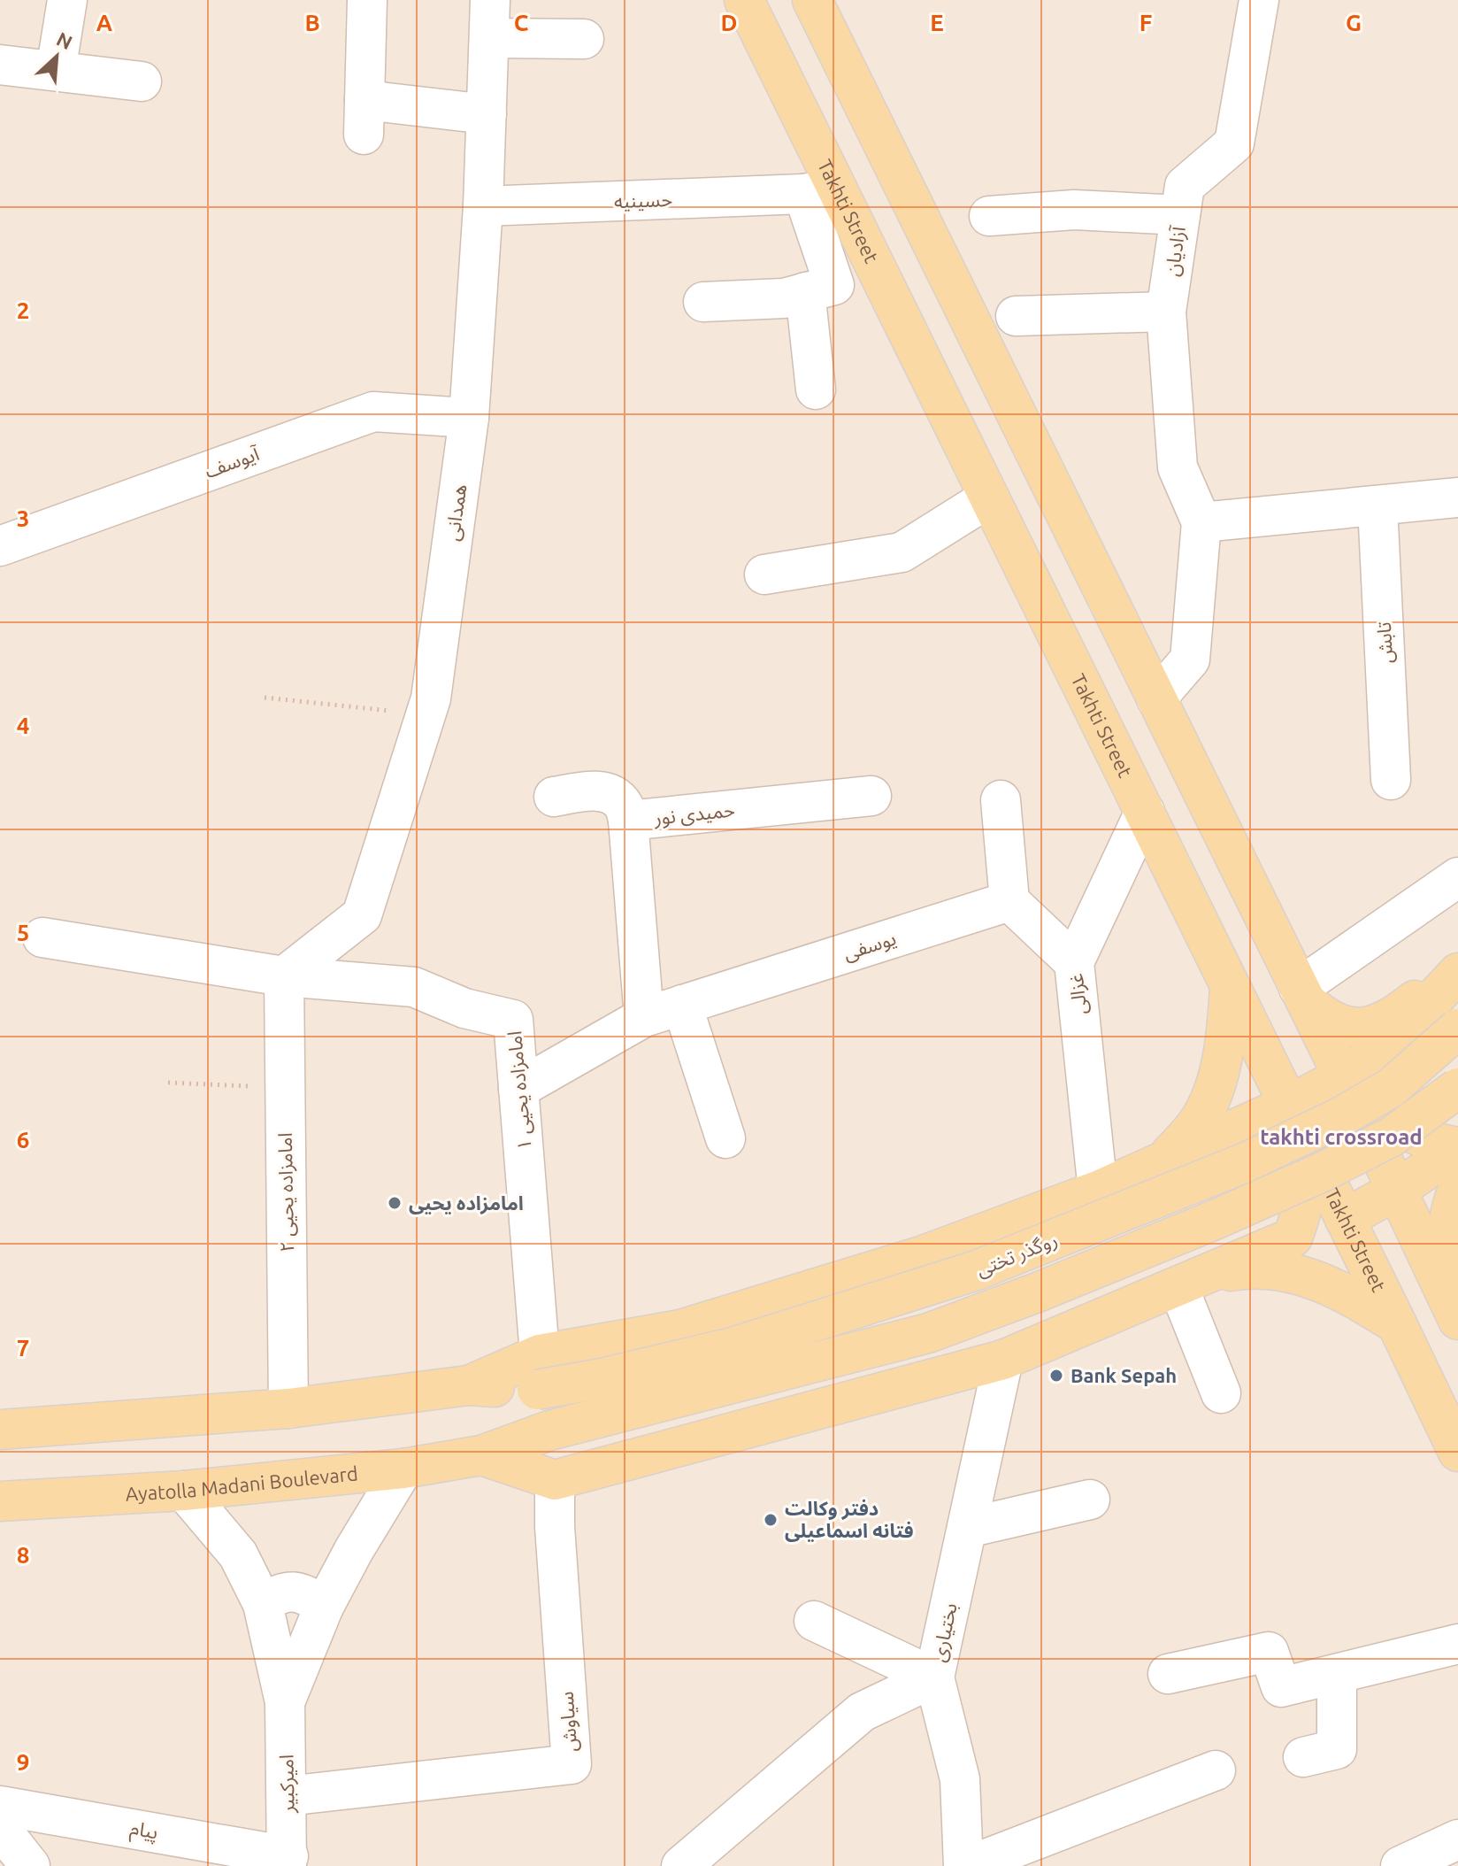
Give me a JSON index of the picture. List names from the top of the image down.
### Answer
{
  "streets": {
    "main road": ["Takhti Street", "روگذر تختی", "Ayatolla Madani Boulevard"],
    "street": [
      "حسینیه",
      "آزادیان",
      "آیوسف",
      "همدانی",
      "تابش",
      "حمیدی نور",
      "یوسفی",
      "غزالی",
      "امامزاده یحیی ۱",
      "امامزاده یحیی ۲",
      "بختیاری",
      "سیاوش",
      "امیرکبیر",
      "پیام"
    ]
  },
  "crossings": [
    ["حسینیه", "Takhti Street"],
    ["حسینیه", "همدانی"],
    ["Takhti Street", "غزالی"],
    ["آیوسف", "همدانی"],
    ["همدانی", "امامزاده یحیی ۱"],
    ["همدانی", "امامزاده یحیی ۲"],
    ["حمیدی نور", "یوسفی"],
    ["یوسفی", "امامزاده یحیی ۱"],
    ["امامزاده یحیی ۱", "امامزاده یحیی ۲"],
    ["امامزاده یحیی ۱", "روگذر تختی"],
    ["سیاوش", "امیرکبیر"],
    ["امیرکبیر", "پیام"]
  ],
  "districts": ["takhti crossroad"],
  "places": ["امامزاده یحیی", "Bank Sepah", "دفتر وکالت فتانه اسماعیلی"],
  "north": "top right",
  "grid": {
    "columns": [
      "A",
      "B",
      "C",
      "D",
      "E",
      "F",
      "G"
    ],
    "rows": [
      "2",
      "3",
      "4",
      "5",
      "6",
      "7",
      "8",
      "9"
    ]
  }
}
